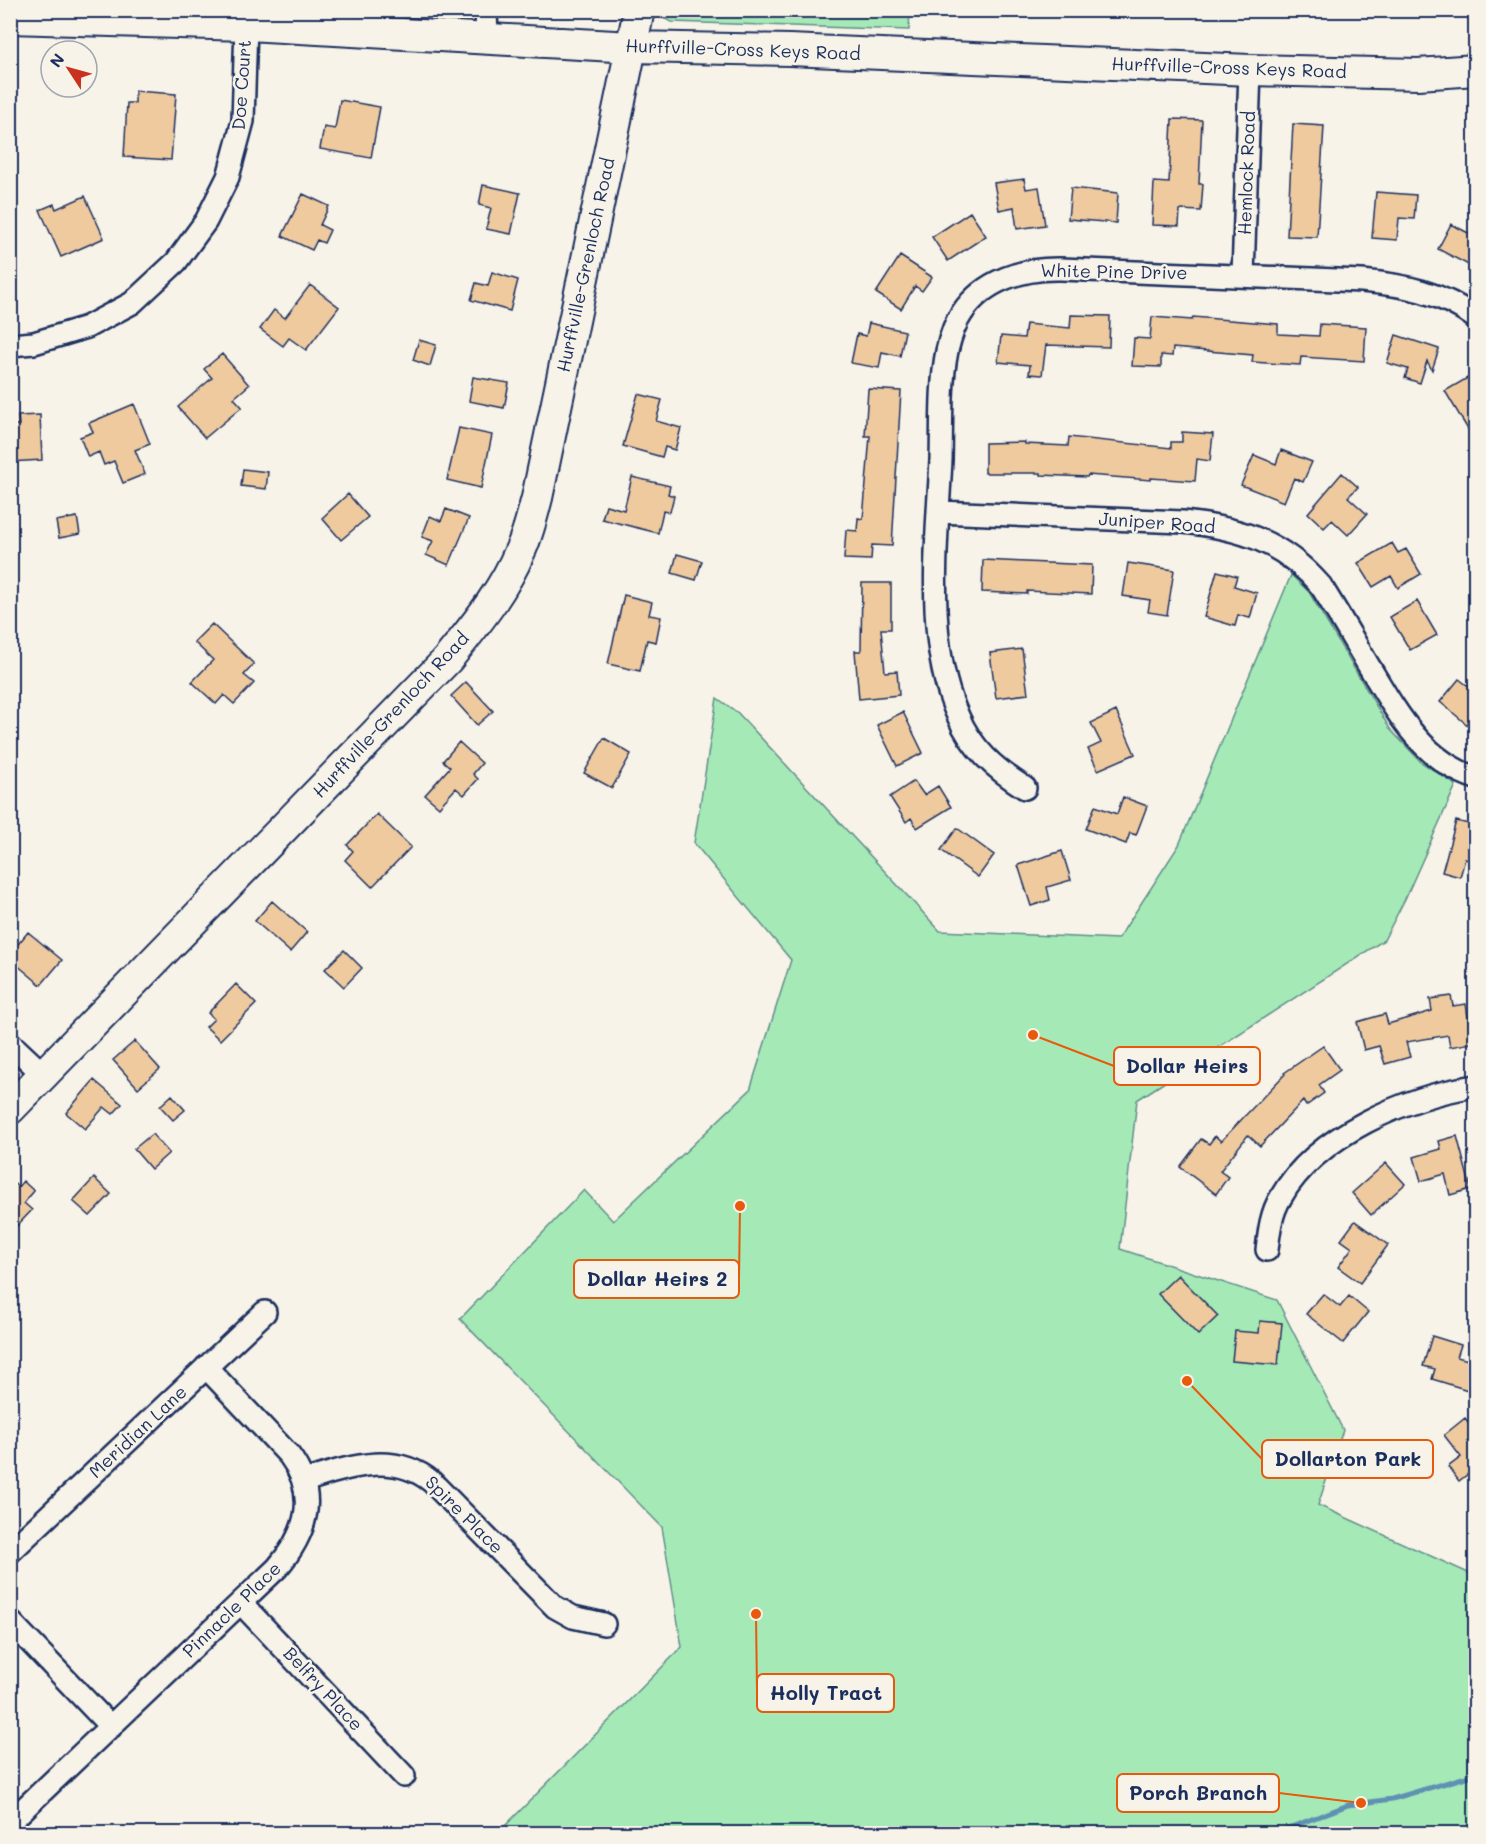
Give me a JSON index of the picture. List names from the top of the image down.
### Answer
{
  "streets": {
    "main road": ["Hurffville-Cross Keys Road", "Hurffville-Grenloch Road"],
    "street": [
      "Doe Court",
      "Hemlock Road",
      "White Pine Drive",
      "Juniper Road",
      "Meridian Lane",
      "Spire Place",
      "Pinnacle Place",
      "Belfry Place"
    ]
  },
  "crossings": [
    ["Hurffville-Cross Keys Road", "Doe Court"],
    ["Hurffville-Cross Keys Road", "Hemlock Road"],
    ["Hurffville-Cross Keys Road", "Hurffville-Grenloch Road"],
    ["Hemlock Road", "White Pine Drive"],
    ["White Pine Drive", "Juniper Road"],
    ["Meridian Lane", "Pinnacle Place"],
    ["Spire Place", "Pinnacle Place"],
    ["Pinnacle Place", "Belfry Place"]
  ],
  "places": [
    "Dollar Heirs",
    "Dollar Heirs 2",
    "Dollarton Park",
    "Holly Tract",
    "Porch Branch"
  ],
  "north": "top left"
}
